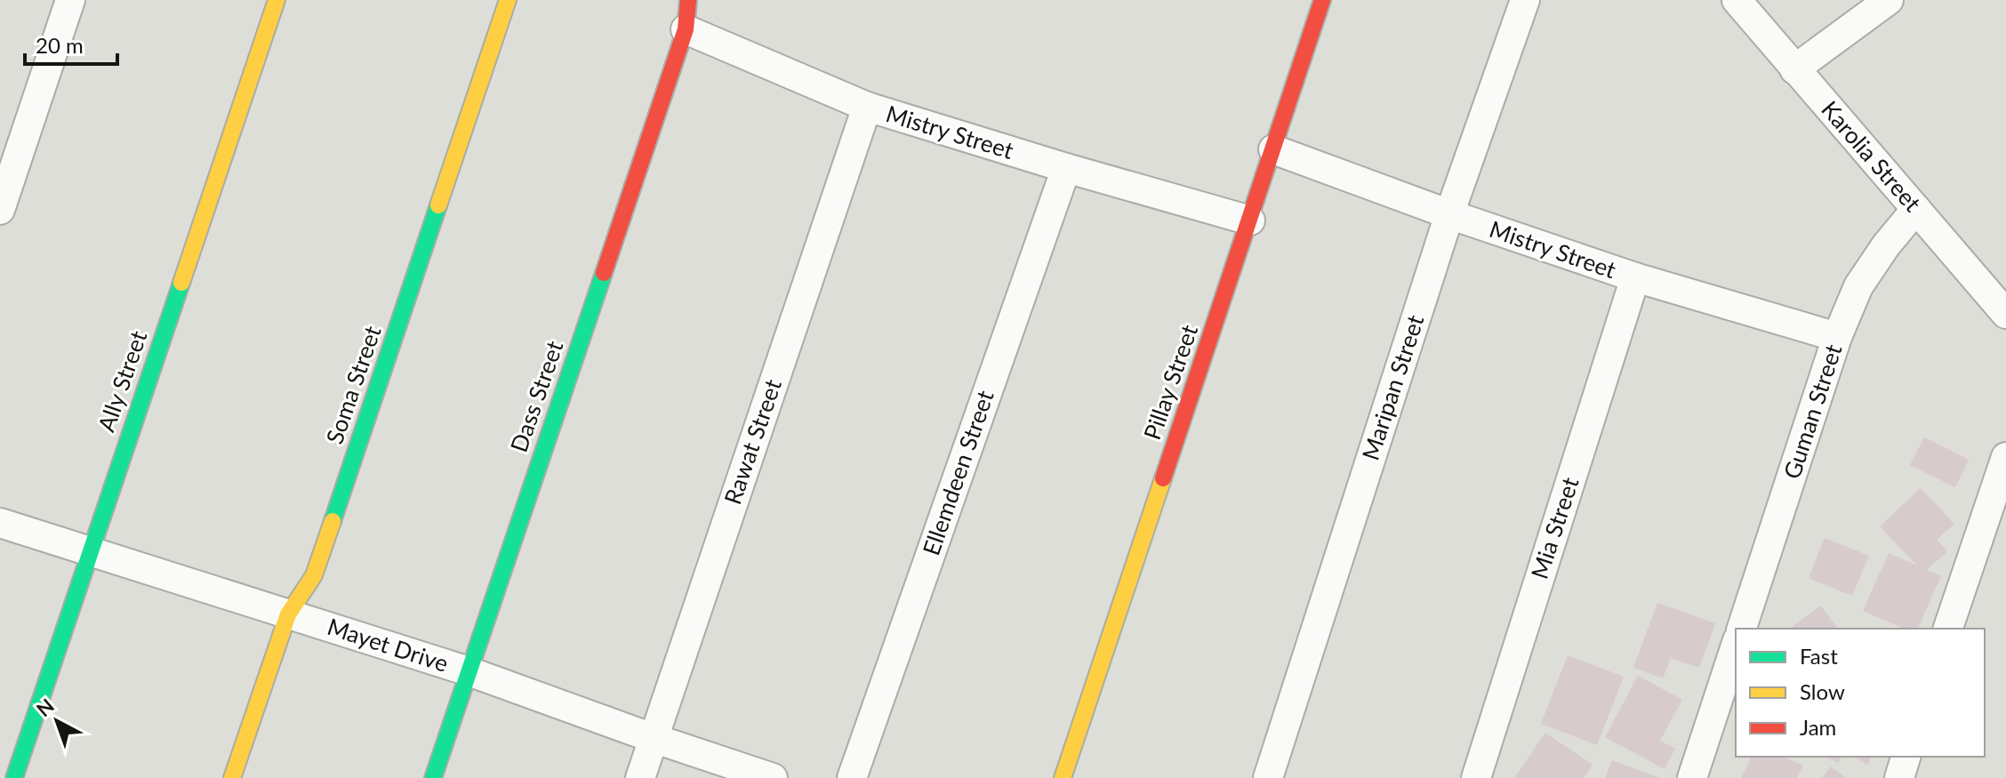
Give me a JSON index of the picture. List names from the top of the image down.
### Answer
{
  "streets": {
    "street": [
      "Mistry Street",
      "Karolia Street",
      "Ally Street",
      "Pillay Street",
      "Soma Street",
      "Maripan Street",
      "Dass Street",
      "Guman Street",
      "Rawat Street",
      "Ellemdeen Street",
      "Mia Street",
      "Mayet Drive"
    ]
  },
  "crossings": [
    ["Mistry Street", "Pillay Street"],
    ["Mistry Street", "Maripan Street"],
    ["Mistry Street", "Dass Street"],
    ["Mistry Street", "Guman Street"],
    ["Mistry Street", "Rawat Street"],
    ["Mistry Street", "Ellemdeen Street"],
    ["Mistry Street", "Mia Street"],
    ["Karolia Street", "Guman Street"],
    ["Ally Street", "Mayet Drive"],
    ["Soma Street", "Mayet Drive"],
    ["Dass Street", "Mayet Drive"],
    ["Rawat Street", "Mayet Drive"]
  ],
  "legend": ["Fast", "Slow", "Jam"],
  "scale_bar": "20 m",
  "north": "top left"
}
